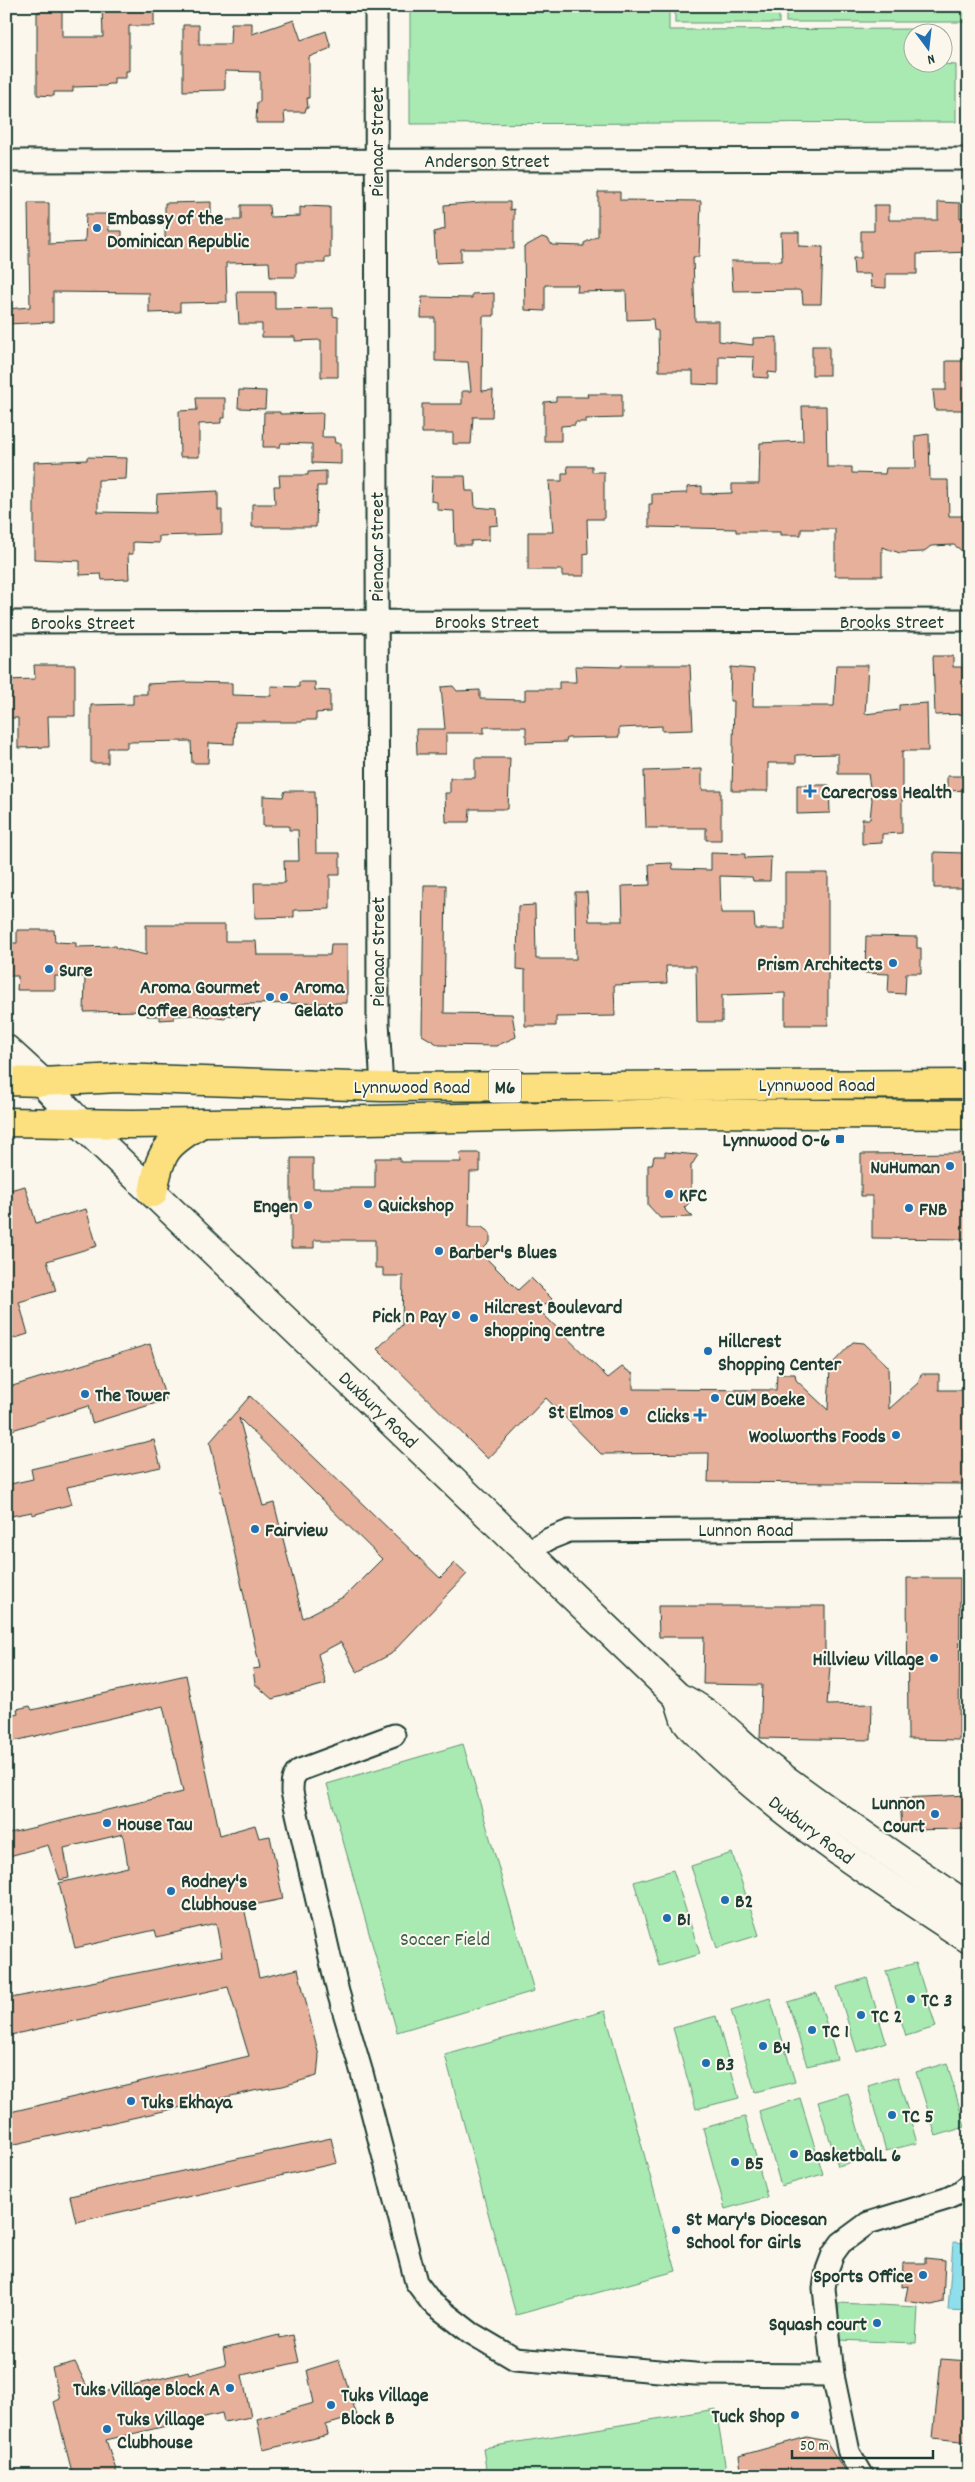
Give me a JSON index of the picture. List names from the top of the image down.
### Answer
{
  "streets": {
    "main road": ["Lynnwood Road", "M6", "Duxbury Road"],
    "street": [
      "Pienaar Street",
      "Anderson Street",
      "Brooks Street",
      "Lunnon Road"
    ]
  },
  "crossings": [
    ["Pienaar Street", "Anderson Street"],
    ["Pienaar Street", "Brooks Street"],
    ["Pienaar Street", "Lynnwood Road"],
    ["Lynnwood Road", "Duxbury Road"],
    ["Duxbury Road", "Lunnon Road"]
  ],
  "parks": ["Soccer Field"],
  "places": {
    "other": [
      "Embassy of the Dominican Republic",
      "Prism Architects",
      "Sure",
      "Aroma Gourmet Coffee Roastery",
      "Aroma Gelato",
      "NuHuman",
      "KFC",
      "Quickshop",
      "Engen",
      "FNB",
      "Barber's Blues",
      "Pick n Pay",
      "Hilcrest Boulevard shopping centre",
      "Hillcrest Shopping Center",
      "The Tower",
      "CUM Boeke",
      "St Elmos",
      "Woolworths Foods",
      "Fairview",
      "Hillview Village",
      "Lunnon Court",
      "House Tau",
      "Rodney's Clubhouse",
      "B2",
      "B1",
      "TC 3",
      "TC 2",
      "TC 1",
      "B4",
      "B3",
      "Tuks Ekhaya",
      "TC 5",
      "BasketbalL 6",
      "B5",
      "St Mary's Diocesan School for Girls",
      "Sports Office",
      "Squash court",
      "Tuks Village Block A",
      "Tuks Village Block B",
      "Tuck Shop",
      "Tuks Village Clubhouse"
    ],
    "health": ["Carecross Health", "Clicks"],
    "transit": ["Lynnwood O-6"]
  },
  "scale_bar": "50 m",
  "north": "bottom"
}
